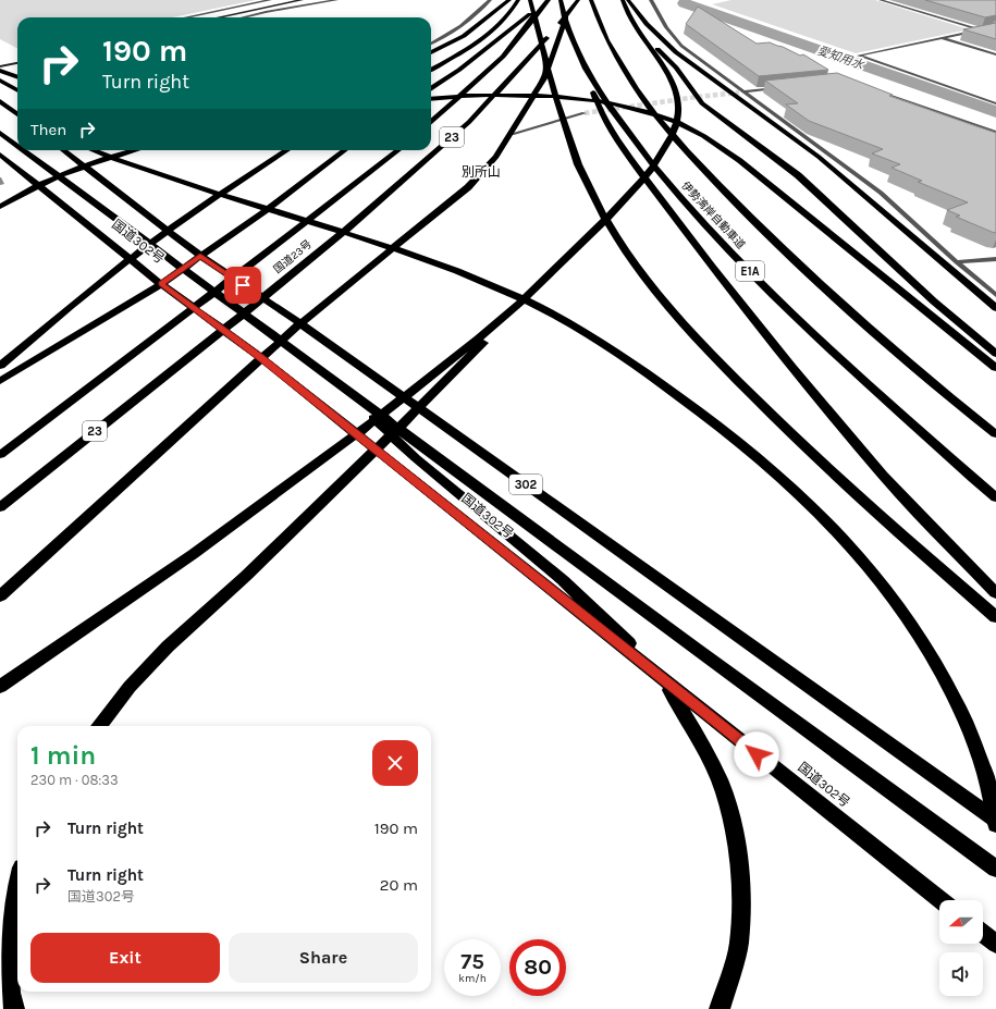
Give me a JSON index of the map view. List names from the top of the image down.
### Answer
{
  "streets": {
    "highway": [
      "23",
      "伊勢湾岸自動車道",
      "国道302号",
      "国道23号",
      "E1A",
      "302"
    ]
  },
  "districts": ["別所山"],
  "water": ["愛知用水"],
  "north": "left",
  "page": {
    "turn": ["190 m", "Turn right"],
    "then": "Then",
    "heading": ["1 min", "230 m · 08:33"],
    "list": [
      {
        "name": "Turn right",
        "value": "190 m"
      },
      {
        "name": "Turn right",
        "note": "国道302号",
        "value": "20 m"
      }
    ],
    "buttons": ["Exit", "Share"],
    "speed": "75 km/h",
    "limit": "80"
  }
}
